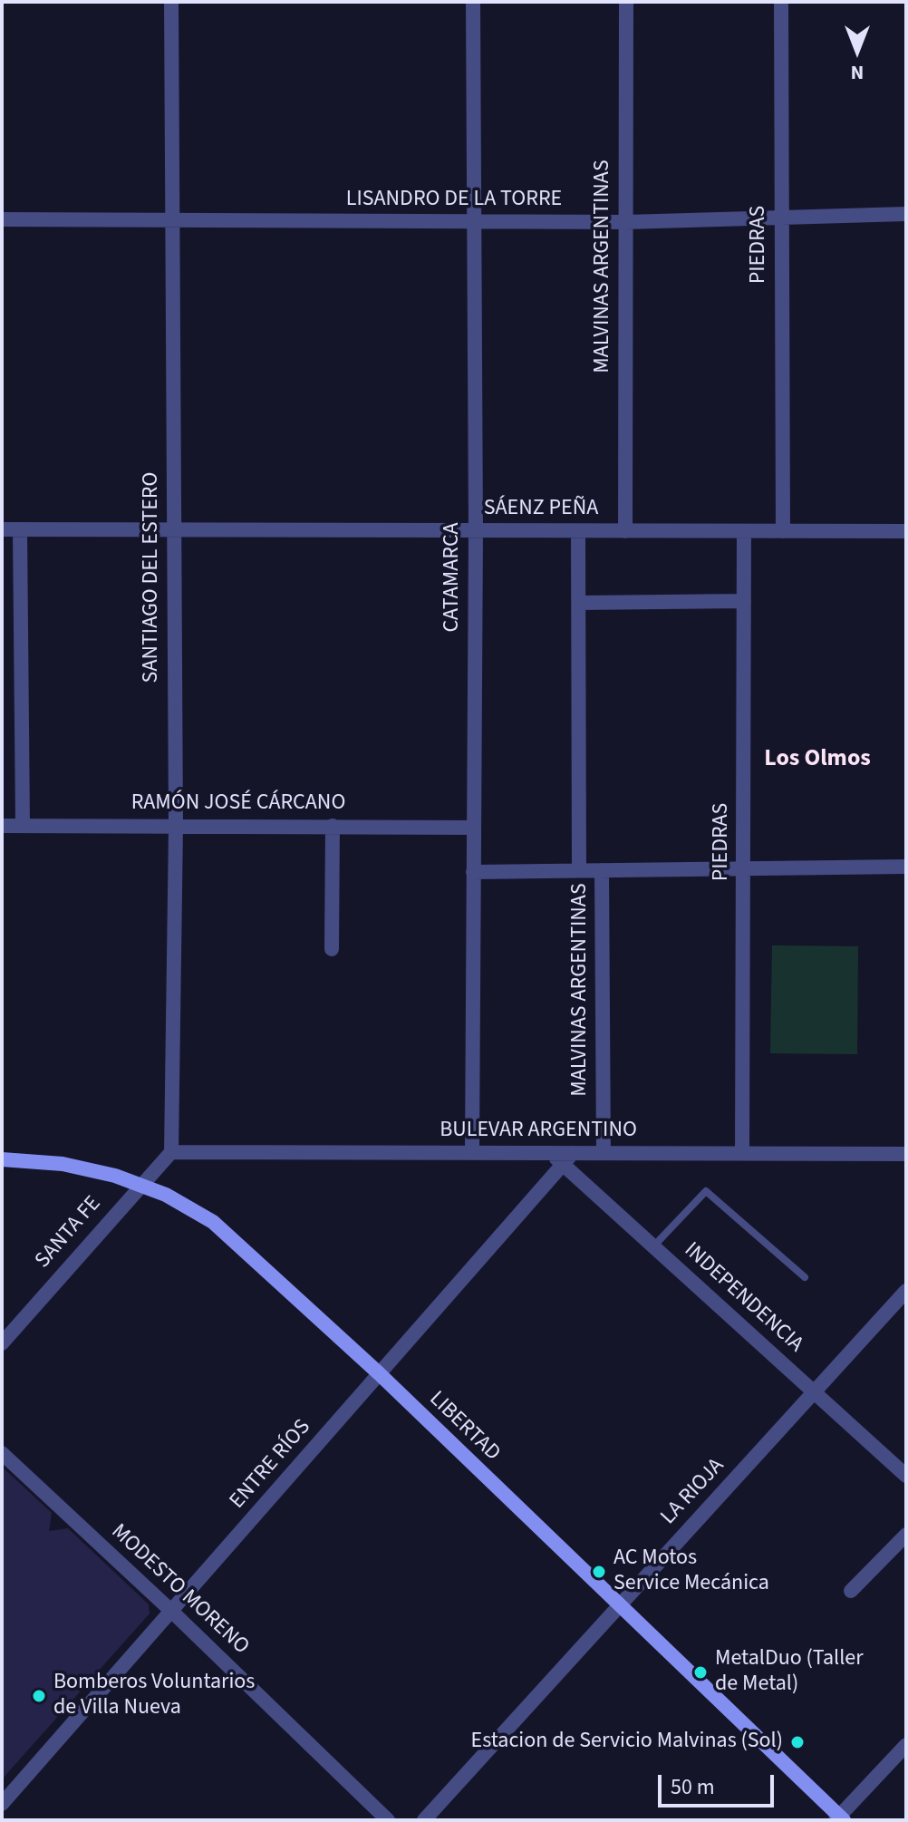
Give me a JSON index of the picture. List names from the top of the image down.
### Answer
{
  "streets": {
    "main road": ["LIBERTAD"],
    "street": [
      "LISANDRO DE LA TORRE",
      "PIEDRAS",
      "MALVINAS ARGENTINAS",
      "SÁENZ PEÑA",
      "SANTIAGO DEL ESTERO",
      "CATAMARCA",
      "RAMÓN JOSÉ CÁRCANO",
      "BULEVAR ARGENTINO",
      "SANTA FE",
      "INDEPENDENCIA",
      "ENTRE RÍOS",
      "LA RIOJA",
      "MODESTO MORENO"
    ]
  },
  "crossings": [
    ["LISANDRO DE LA TORRE", "PIEDRAS"],
    ["LISANDRO DE LA TORRE", "MALVINAS ARGENTINAS"],
    ["LISANDRO DE LA TORRE", "SANTIAGO DEL ESTERO"],
    ["LISANDRO DE LA TORRE", "CATAMARCA"],
    ["PIEDRAS", "SÁENZ PEÑA"],
    ["PIEDRAS", "BULEVAR ARGENTINO"],
    ["MALVINAS ARGENTINAS", "SÁENZ PEÑA"],
    ["MALVINAS ARGENTINAS", "BULEVAR ARGENTINO"],
    ["SÁENZ PEÑA", "SANTIAGO DEL ESTERO"],
    ["SÁENZ PEÑA", "CATAMARCA"],
    ["SANTIAGO DEL ESTERO", "RAMÓN JOSÉ CÁRCANO"],
    ["SANTIAGO DEL ESTERO", "BULEVAR ARGENTINO"],
    ["SANTIAGO DEL ESTERO", "SANTA FE"],
    ["CATAMARCA", "RAMÓN JOSÉ CÁRCANO"],
    ["CATAMARCA", "BULEVAR ARGENTINO"],
    ["BULEVAR ARGENTINO", "SANTA FE"],
    ["BULEVAR ARGENTINO", "INDEPENDENCIA"],
    ["BULEVAR ARGENTINO", "ENTRE RÍOS"],
    ["SANTA FE", "LIBERTAD"],
    ["INDEPENDENCIA", "ENTRE RÍOS"],
    ["INDEPENDENCIA", "LA RIOJA"],
    ["LIBERTAD", "ENTRE RÍOS"],
    ["LIBERTAD", "LA RIOJA"],
    ["ENTRE RÍOS", "MODESTO MORENO"]
  ],
  "districts": ["Los Olmos"],
  "places": [
    "AC Motos Service Mecánica",
    "MetalDuo (Taller de Metal)",
    "Bomberos Voluntarios de Villa Nueva",
    "Estacion de Servicio Malvinas (Sol)"
  ],
  "scale_bar": "50 m",
  "north": "bottom"
}
